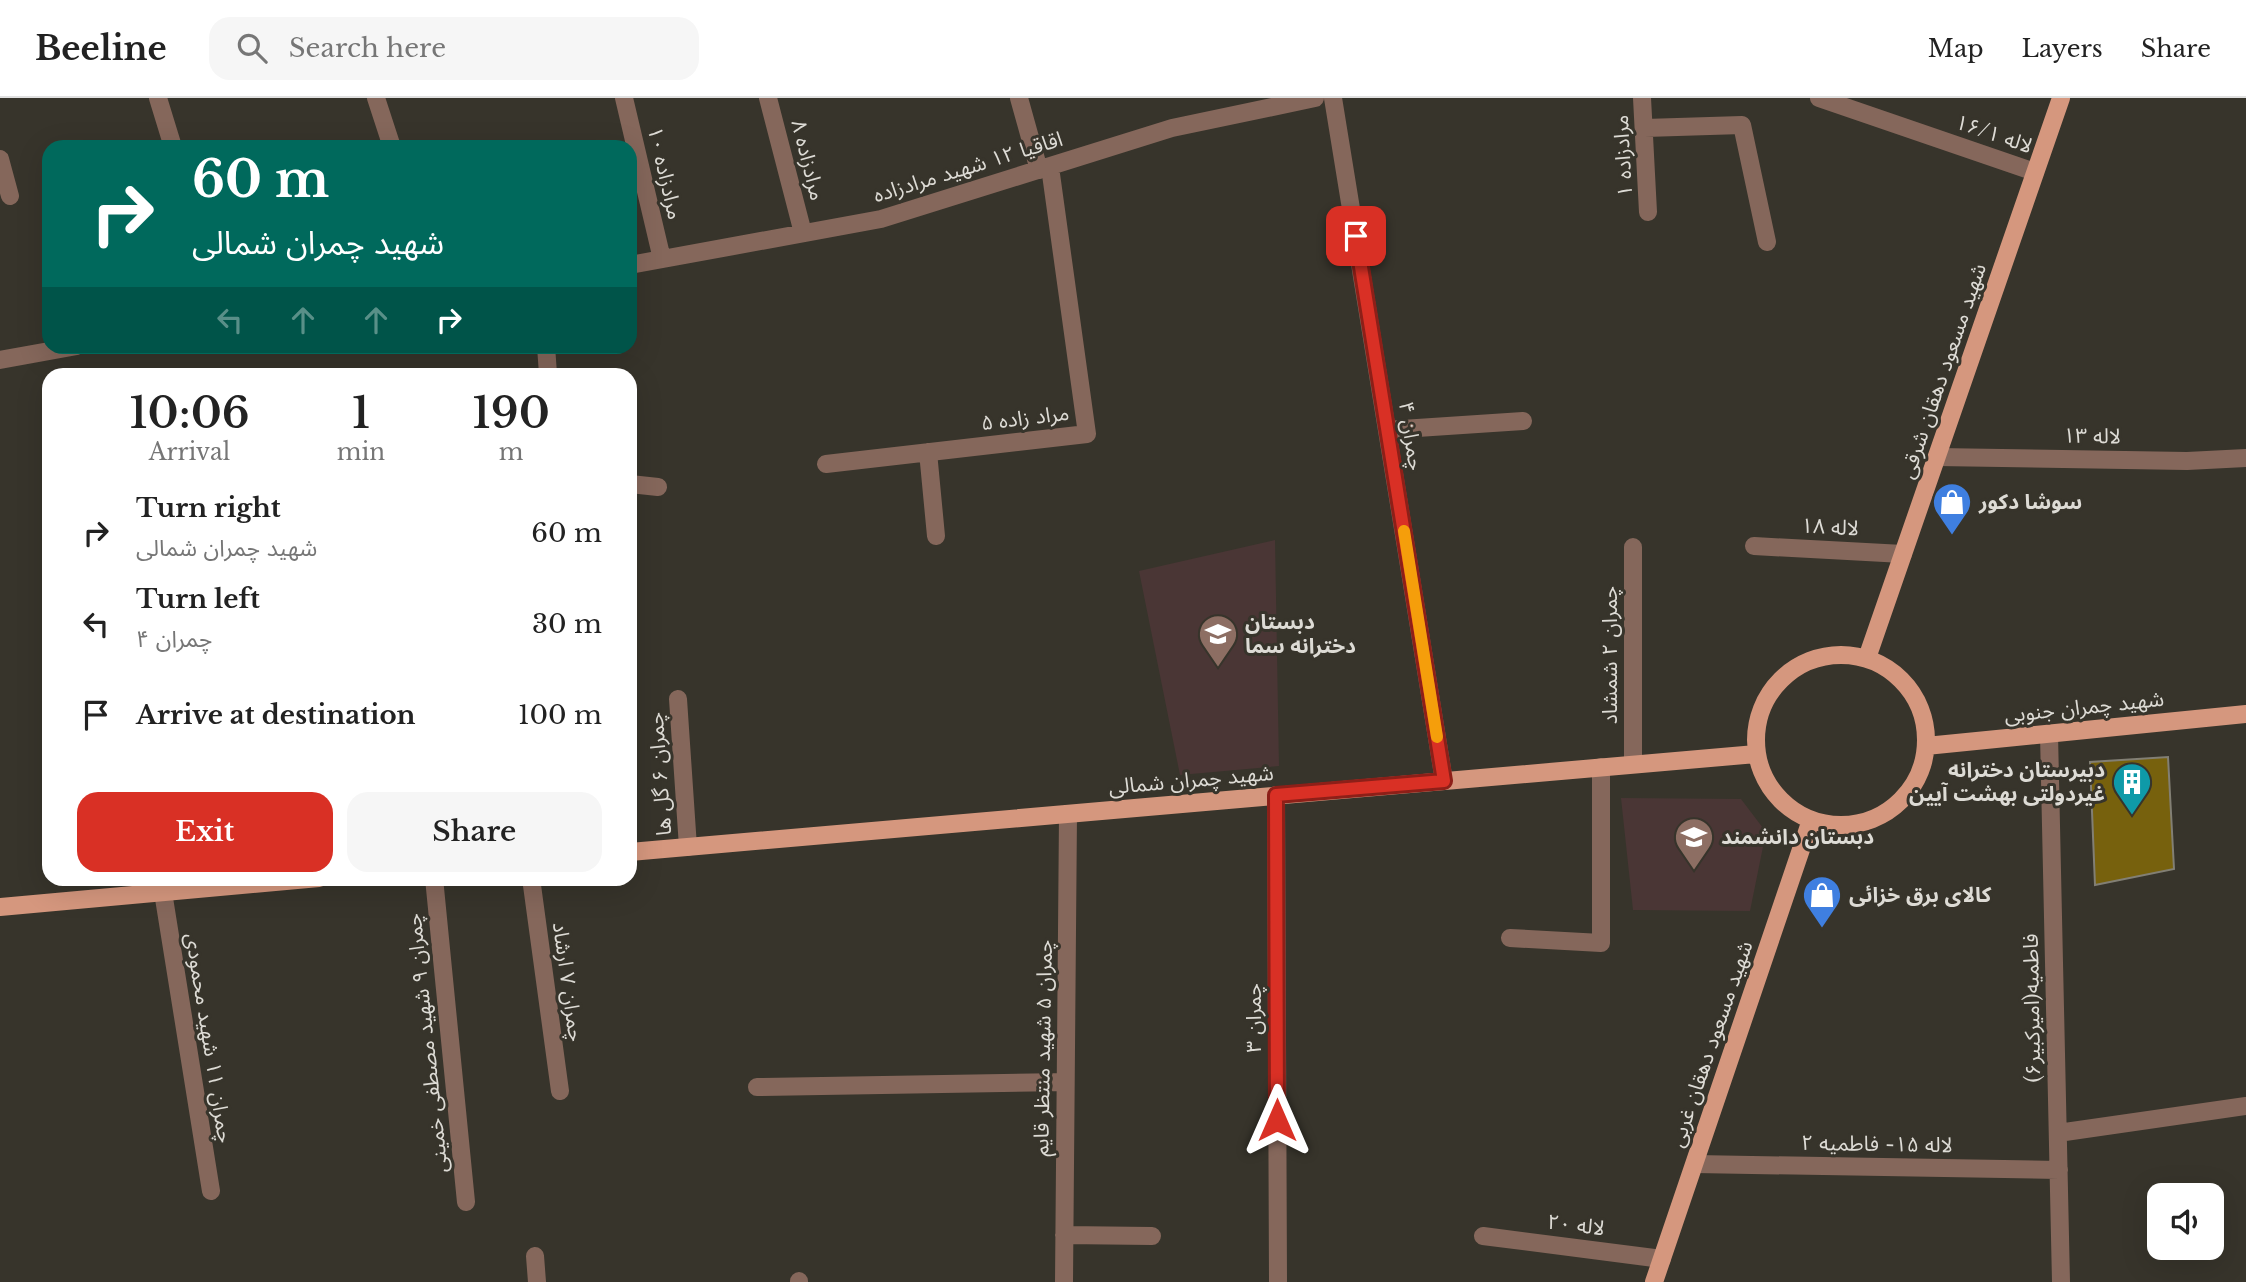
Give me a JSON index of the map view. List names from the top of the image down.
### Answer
{
  "streets": {
    "main road": [
      "شهید مسعود دهقان شرقی",
      "شهید چمران جنوبی",
      "شهید چمران شمالی",
      "شهید مسعود دهقان غربی"
    ],
    "street": [
      "لاله ۱۶/۱",
      "مرادزاده ۱",
      "مرادزاده ۸",
      "اقاقیا ۱۲ شهید مرادزاده",
      "مرادزاده ۱۰",
      "مراد زاده ۵",
      "چمران ۴",
      "لاله ۱۳",
      "لاله ۱۸",
      "چمران ۲ شمشاد",
      "چمران ۶ گل ها",
      "چمران ۷ ارشاد",
      "فاطمیه(امیرکبیر۶)",
      "چمران ۳",
      "چمران ۱۱ شهید محمودی",
      "چمران ۹ شهید مصطفی خمینی",
      "چمران ۵ شهید منتظر قایم",
      "لاله ۱۵- فاطمیه ۲",
      "لاله ۲۰"
    ]
  },
  "crossings": [
    ["لاله ۱۶/۱", "شهید مسعود دهقان شرقی"],
    ["مرادزاده ۸", "اقاقیا ۱۲ شهید مرادزاده"],
    ["اقاقیا ۱۲ شهید مرادزاده", "مرادزاده ۱۰"],
    ["اقاقیا ۱۲ شهید مرادزاده", "مراد زاده ۵"],
    ["شهید مسعود دهقان شرقی", "لاله ۱۳"],
    ["شهید مسعود دهقان شرقی", "لاله ۱۸"],
    ["شهید مسعود دهقان شرقی", "شهید چمران جنوبی"],
    ["شهید مسعود دهقان شرقی", "شهید چمران شمالی"],
    ["شهید مسعود دهقان شرقی", "شهید مسعود دهقان غربی"],
    ["چمران ۴", "شهید چمران شمالی"],
    ["چمران ۲ شمشاد", "شهید چمران شمالی"],
    ["شهید چمران جنوبی", "شهید چمران شمالی"],
    ["شهید چمران جنوبی", "فاطمیه(امیرکبیر۶)"],
    ["شهید چمران جنوبی", "شهید مسعود دهقان غربی"],
    ["چمران ۶ گل ها", "شهید چمران شمالی"],
    ["شهید چمران شمالی", "چمران ۳"],
    ["شهید چمران شمالی", "شهید مسعود دهقان غربی"],
    ["شهید چمران شمالی", "چمران ۵ شهید منتظر قایم"],
    ["فاطمیه(امیرکبیر۶)", "لاله ۱۵- فاطمیه ۲"],
    ["شهید مسعود دهقان غربی", "لاله ۱۵- فاطمیه ۲"],
    ["شهید مسعود دهقان غربی", "لاله ۲۰"]
  ],
  "places": {
    "shop": ["سوشا دکور", "کالای برق خزائی"],
    "school or university": ["دبستان دخترانه سما", "دبستان دانشمند"],
    "building": ["دبیرستان دخترانه غیردولتی بهشت آیین"]
  },
  "page": {
    "header": "Beeline",
    "search": "Search here",
    "nav": ["Map", "Layers", "Share"],
    "turn": ["60 m", "شهید چمران شمالی"],
    "eta": [
      "10:06",
      "Arrival",
      "1",
      "min",
      "190",
      "m"
    ],
    "list": [
      {
        "name": "Turn right",
        "note": "شهید چمران شمالی",
        "value": "60 m"
      },
      {
        "name": "Turn left",
        "note": "چمران ۴",
        "value": "30 m"
      },
      {
        "name": "Arrive at destination",
        "value": "100 m"
      }
    ],
    "buttons": ["Exit", "Share"]
  }
}
